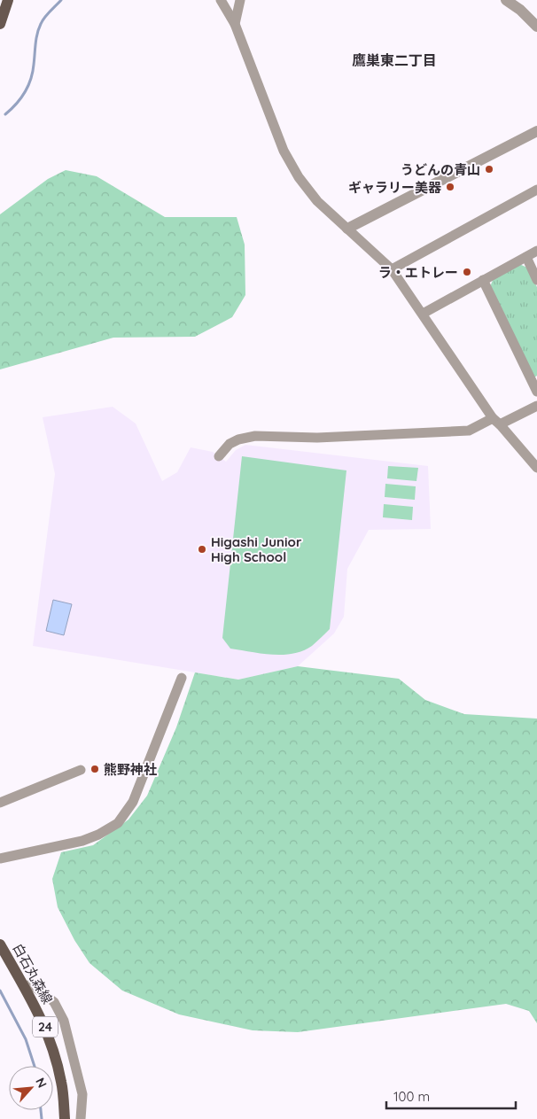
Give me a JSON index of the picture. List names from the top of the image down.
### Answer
{
  "streets": {
    "main road": ["白石丸森線", "24"]
  },
  "districts": ["鷹巣東二丁目"],
  "places": [
    "うどんの青山",
    "ギャラリー美器",
    "ラ・エトレー",
    "Higashi Junior High School",
    "熊野神社"
  ],
  "scale_bar": "100 m",
  "north": "top right"
}
